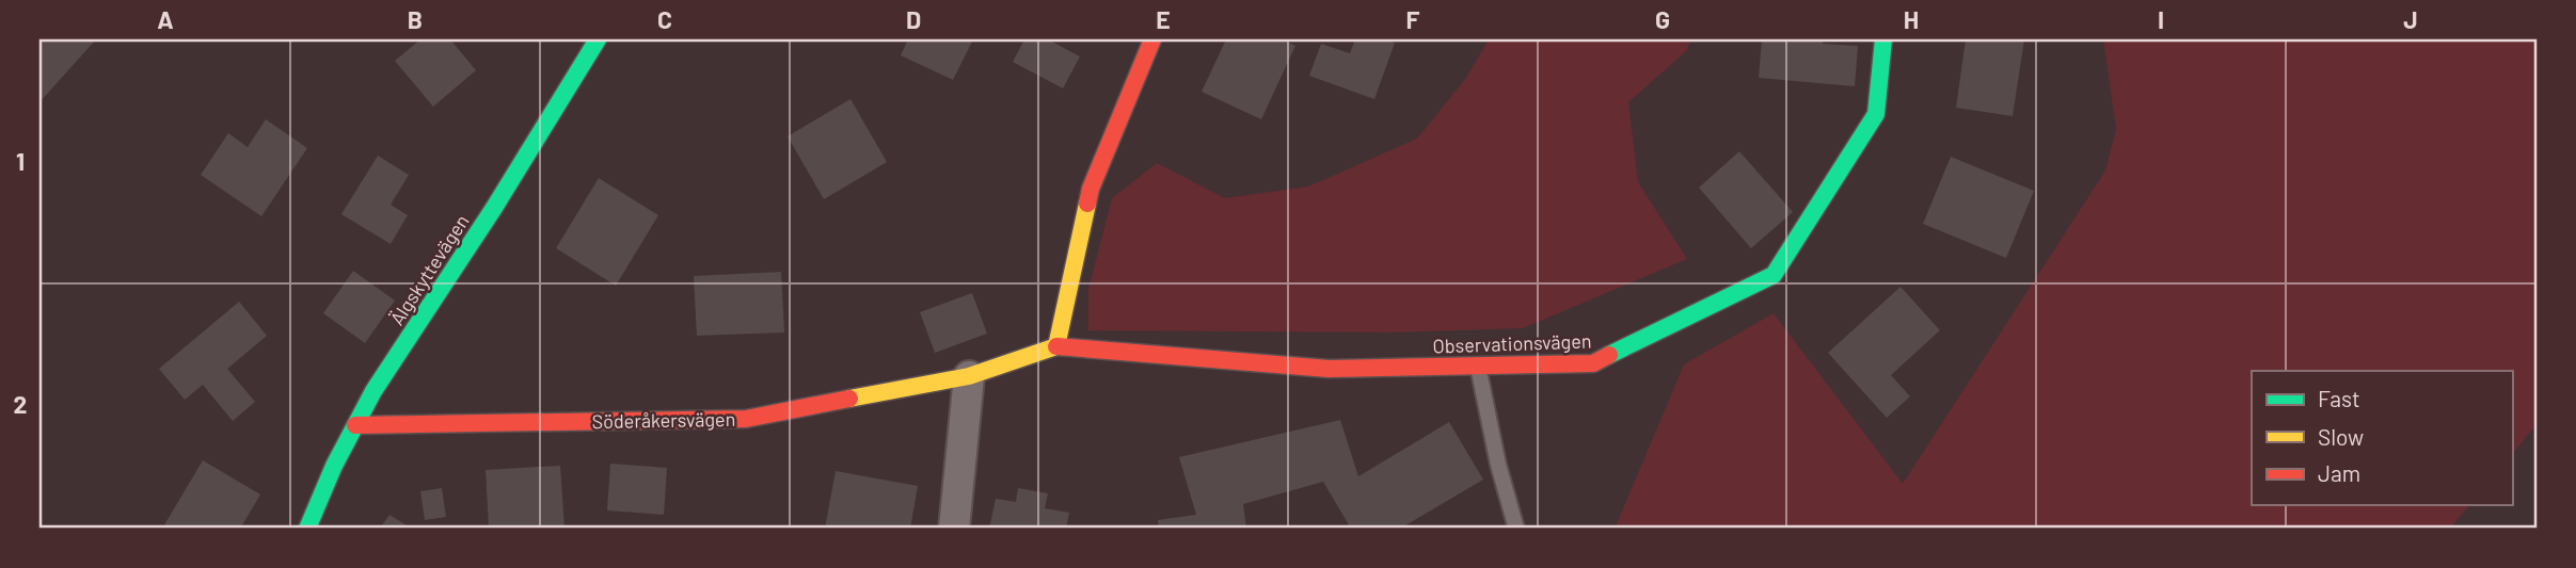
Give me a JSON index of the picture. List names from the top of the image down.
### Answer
{
  "streets": {
    "street": ["Älgskyttevägen", "Observationsvägen", "Söderåkersvägen"]
  },
  "crossings": [
    ["Älgskyttevägen", "Söderåkersvägen"],
    ["Observationsvägen", "Söderåkersvägen"]
  ],
  "legend": ["Fast", "Slow", "Jam"],
  "grid": {
    "columns": [
      "A",
      "B",
      "C",
      "D",
      "E",
      "F",
      "G",
      "H",
      "I",
      "J"
    ],
    "rows": ["1", "2"]
  }
}
